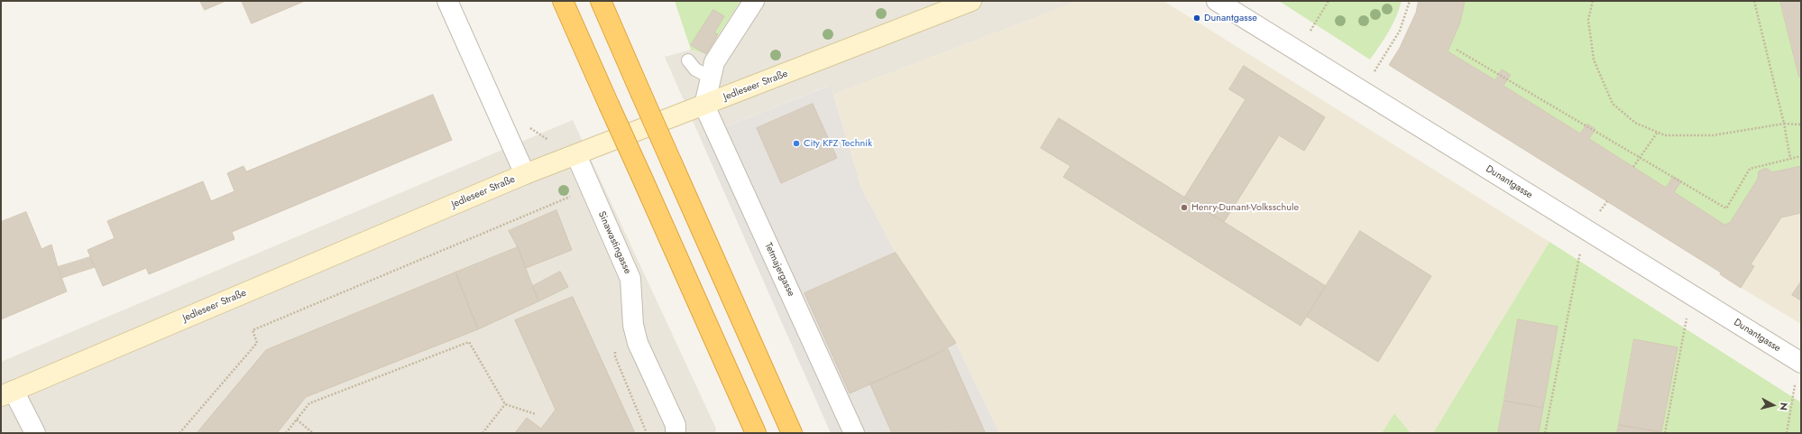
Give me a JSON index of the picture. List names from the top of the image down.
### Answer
{
  "streets": {
    "street": [
      "Jedleseer Straße",
      "Dunantgasse",
      "Sinawastingasse",
      "Tetmajergasse"
    ]
  },
  "crossings": [
    ["Jedleseer Straße", "Sinawastingasse"],
    ["Jedleseer Straße", "Tetmajergasse"]
  ],
  "places": ["Dunantgasse", "City KFZ Technik", "Henry-Dunant-Volksschule"],
  "north": "right"
}
